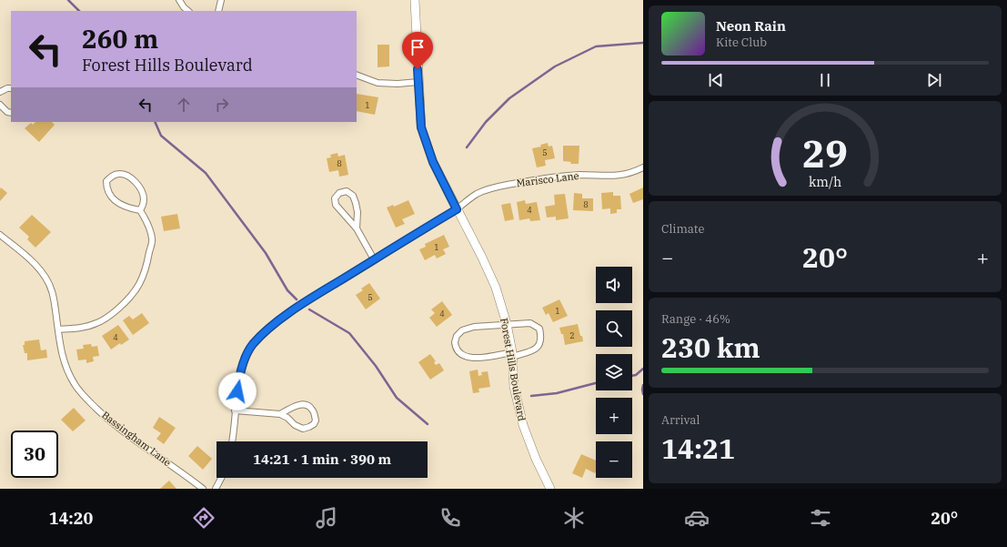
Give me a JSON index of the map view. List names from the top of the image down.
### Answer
{
  "streets": {
    "main road": ["Forest Hills Boulevard"],
    "street": ["Marisco Lane", "Bassingham Lane"]
  },
  "crossings": [
    ["Marisco Lane", "Forest Hills Boulevard"]
  ],
  "house_numbers": [
    "1",
    "5",
    "8",
    "8",
    "4",
    "1",
    "5",
    "1",
    "4",
    "2",
    "4"
  ],
  "page": {
    "turn": ["260 m", "Forest Hills Boulevard"],
    "song": ["Neon Rain", "Kite Club"],
    "tile": [
      "Climate",
      ["Range · 46%", "230 km"],
      ["Arrival", "14:21"]
    ],
    "heat": ["−", "20°", "+"],
    "map_buttons": ["+", "−"],
    "limit": "30",
    "trip": "14:21 · 1 min · 390 m",
    "tabs": ["14:20", "20°"],
    "gauge": ["29", "km/h"]
  }
}
